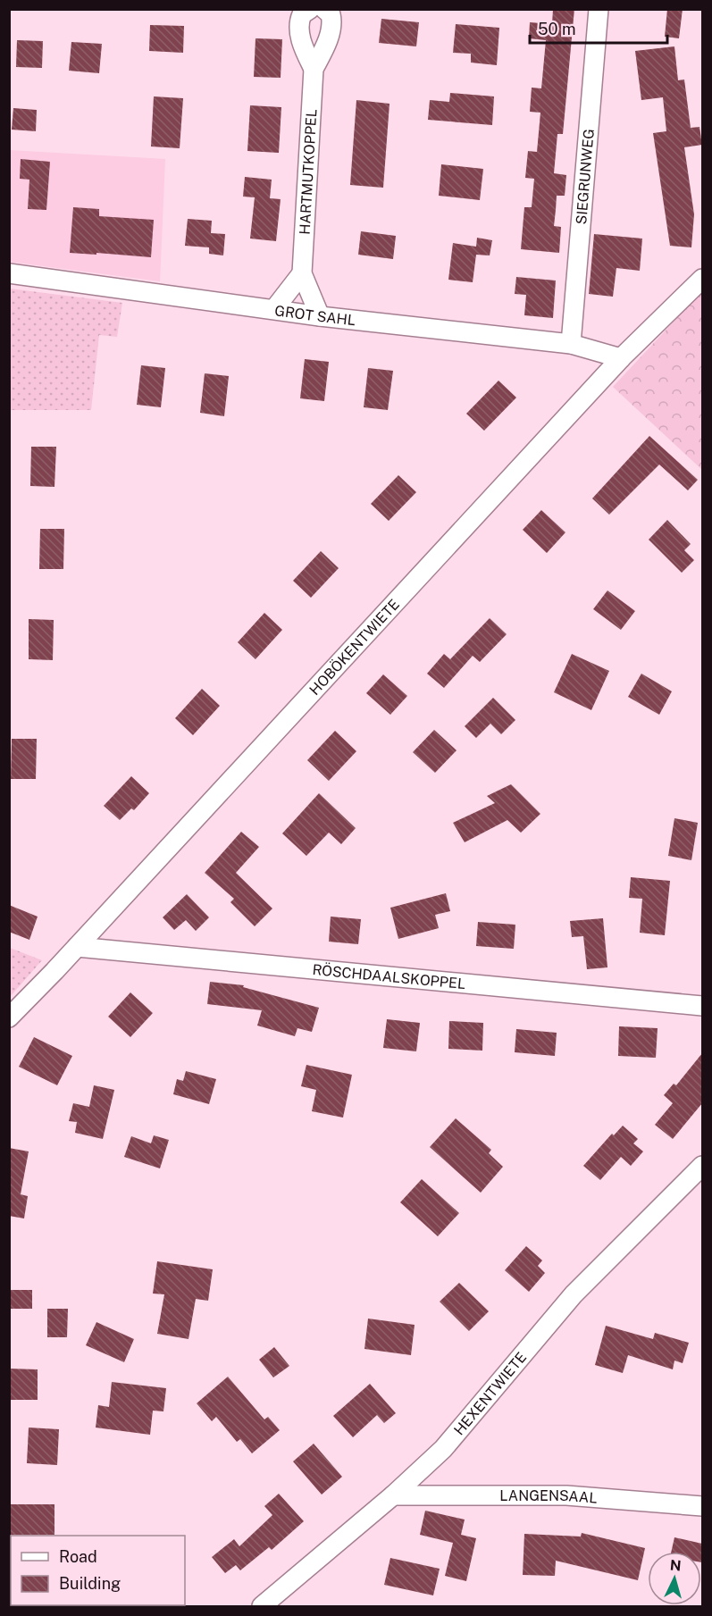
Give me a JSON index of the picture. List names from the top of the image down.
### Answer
{
  "streets": {
    "street": [
      "HARTMUTKOPPEL",
      "SIEGRUNWEG",
      "GROT SAHL",
      "HOBÖKENTWIETE",
      "RÖSCHDAALSKOPPEL",
      "HEXENTWIETE",
      "LANGENSAAL"
    ]
  },
  "crossings": [
    ["HARTMUTKOPPEL", "GROT SAHL"],
    ["SIEGRUNWEG", "GROT SAHL"],
    ["GROT SAHL", "HOBÖKENTWIETE"],
    ["HOBÖKENTWIETE", "RÖSCHDAALSKOPPEL"],
    ["HEXENTWIETE", "LANGENSAAL"]
  ],
  "legend": ["Road", "Building"],
  "scale_bar": "50 m",
  "north": "top"
}
